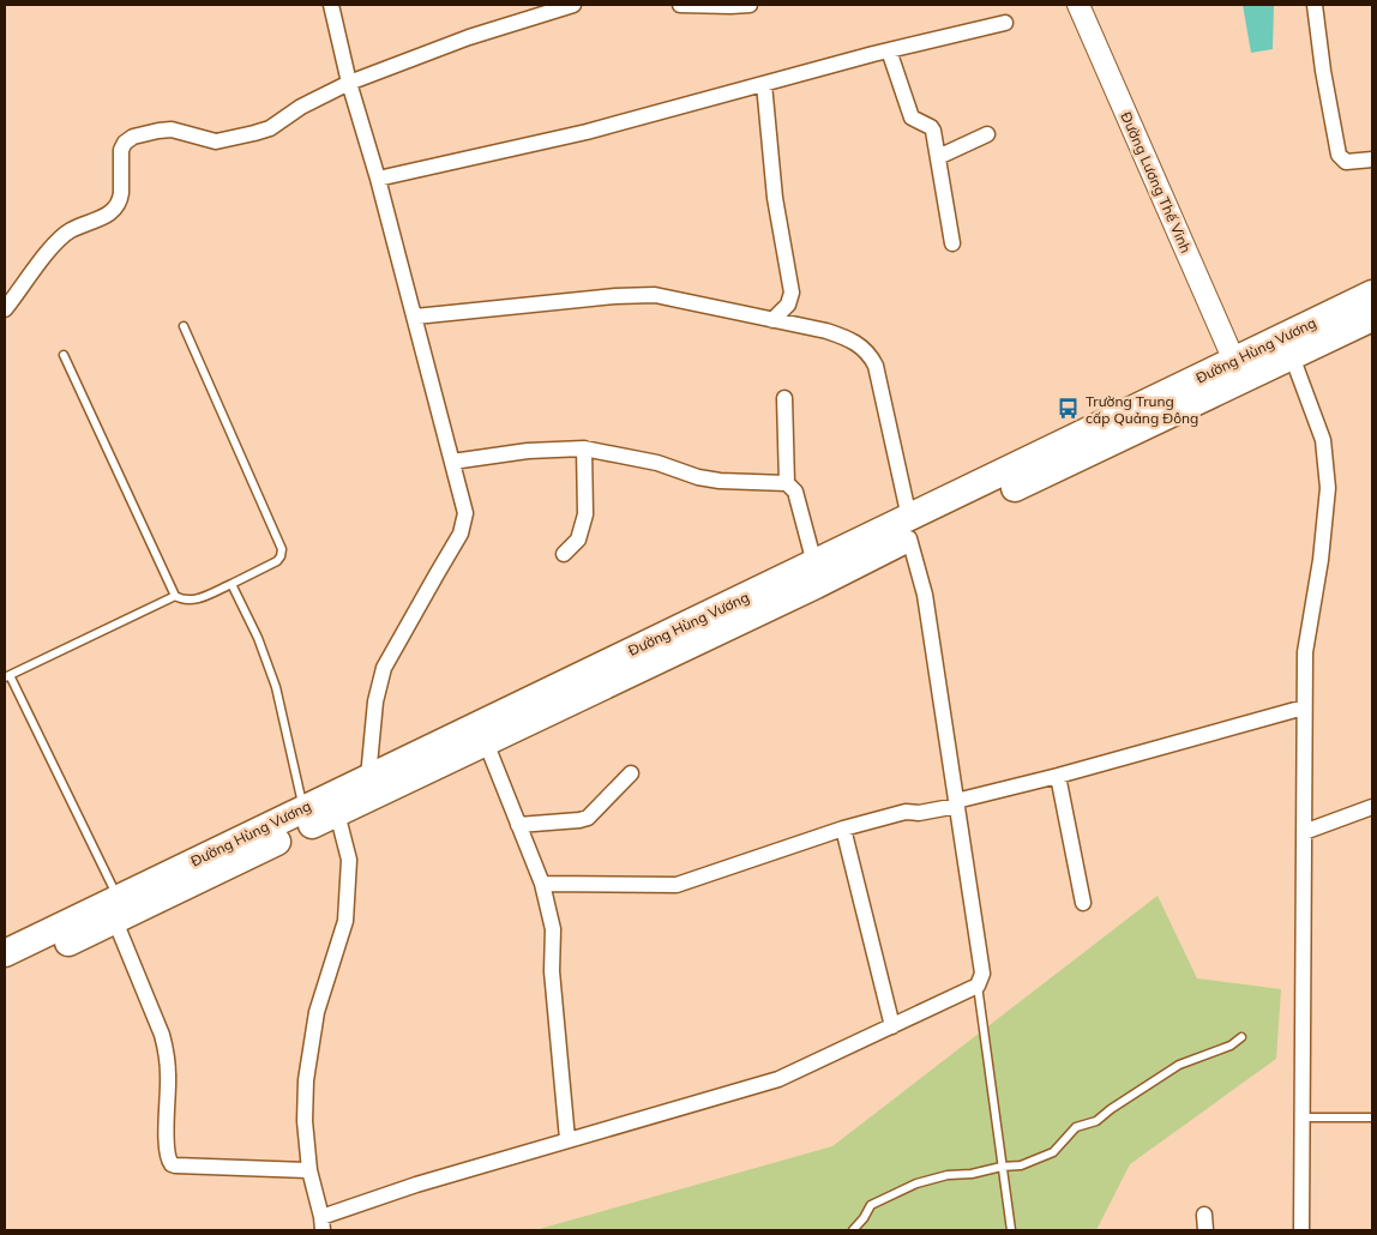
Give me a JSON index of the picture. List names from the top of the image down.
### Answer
{
  "streets": {
    "highway": ["Đường Hùng Vương"],
    "street": ["Đường Lương Thế Vinh"]
  },
  "crossings": [
    ["Đường Lương Thế Vinh", "Đường Hùng Vương"]
  ],
  "places": {
    "bus stop": ["Trường Trung cấp Quảng Đông"]
  }
}
